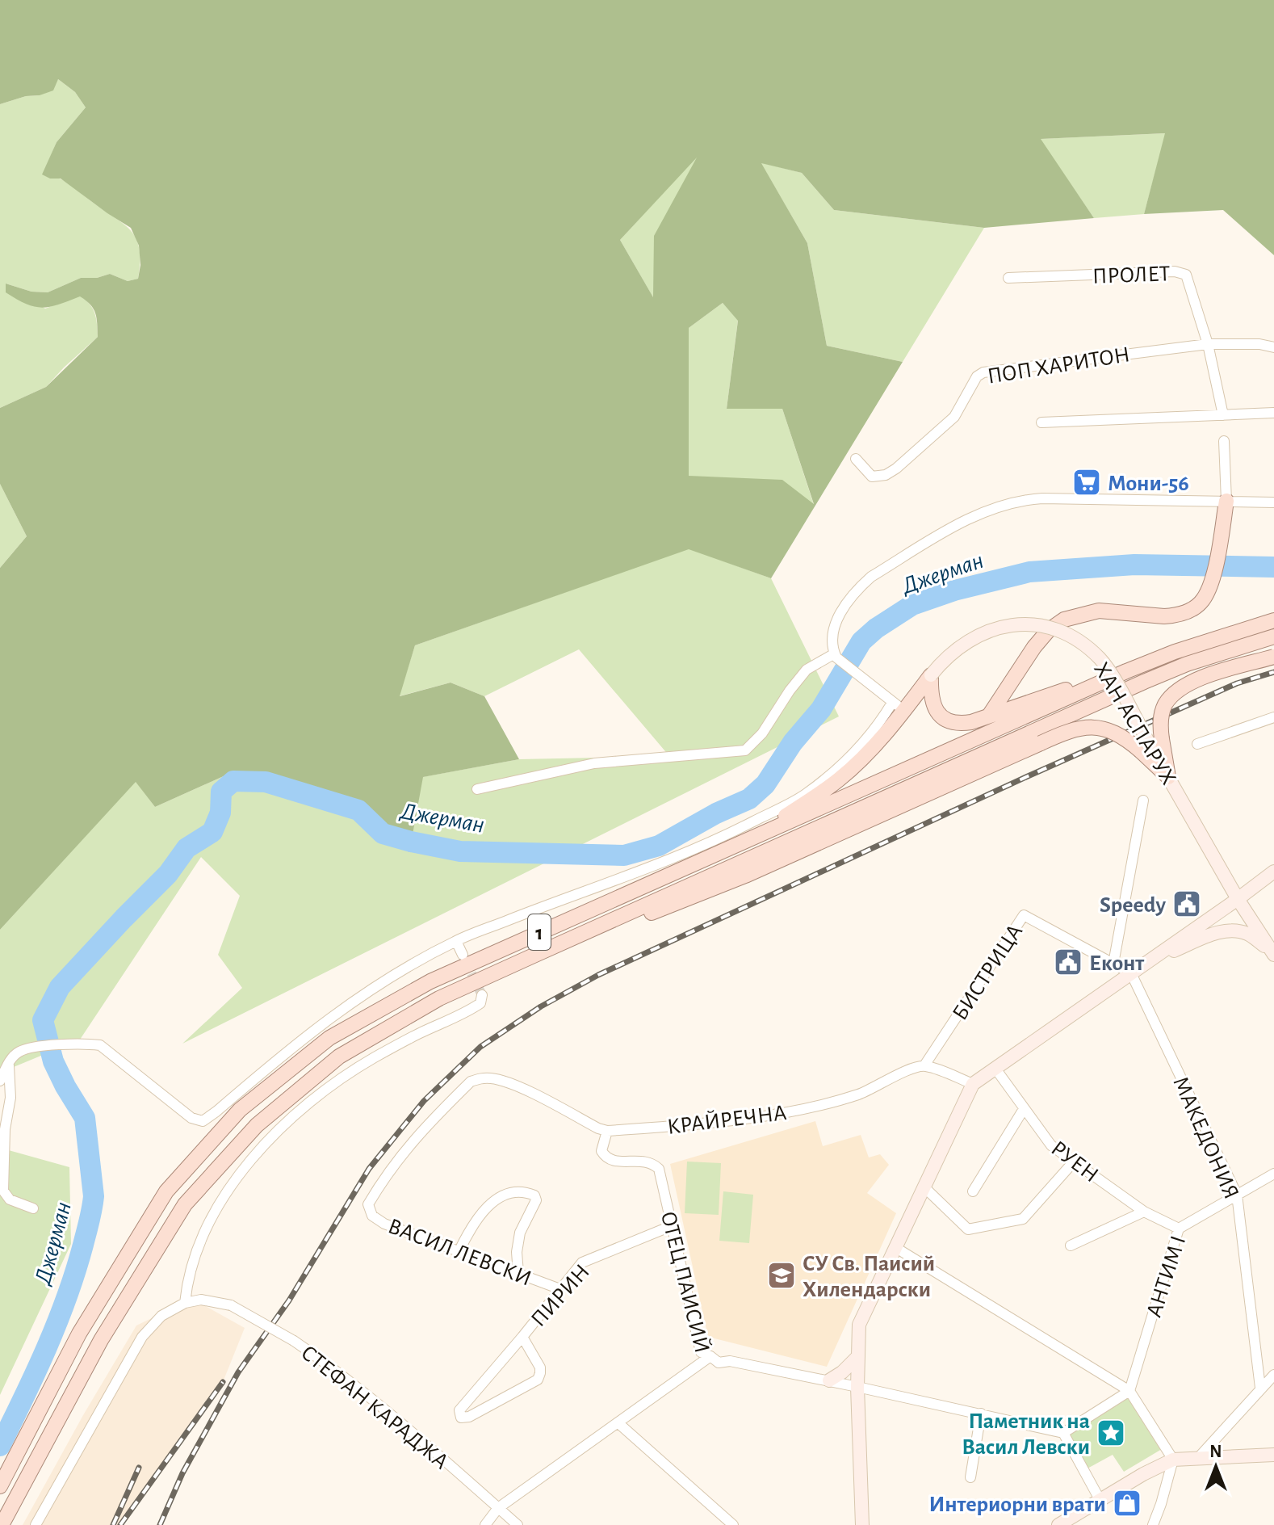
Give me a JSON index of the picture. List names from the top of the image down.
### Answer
{
  "streets": {
    "main road": ["1"],
    "street": [
      "ПРОЛЕТ",
      "ПОП ХАРИТОН",
      "ХАН АСПАРУХ",
      "БИСТРИЦА",
      "КРАЙРЕЧНА",
      "МАКЕДОНИЯ",
      "РУЕН",
      "ВАСИЛ ЛЕВСКИ",
      "АНТИМ I",
      "ОТЕЦ ПАИСИЙ",
      "ПИРИН",
      "СТЕФАН КАРАДЖА"
    ]
  },
  "crossings": [
    ["ПРОЛЕТ", "ПОП ХАРИТОН"],
    ["БИСТРИЦА", "КРАЙРЕЧНА"],
    ["БИСТРИЦА", "МАКЕДОНИЯ"],
    ["КРАЙРЕЧНА", "ВАСИЛ ЛЕВСКИ"],
    ["КРАЙРЕЧНА", "ОТЕЦ ПАИСИЙ"],
    ["МАКЕДОНИЯ", "АНТИМ I"],
    ["РУЕН", "АНТИМ I"],
    ["ВАСИЛ ЛЕВСКИ", "ОТЕЦ ПАИСИЙ"],
    ["ВАСИЛ ЛЕВСКИ", "ПИРИН"],
    ["ОТЕЦ ПАИСИЙ", "ПИРИН"],
    ["ОТЕЦ ПАИСИЙ", "СТЕФАН КАРАДЖА"]
  ],
  "water": ["Джерман"],
  "places": {
    "supermarket": ["Мони-56"],
    "public building": ["Speedy", "Еконт"],
    "school or university": ["СУ Св. Паисий Хилендарски"],
    "place": ["Паметник на Васил Левски"],
    "shop": ["Интериорни врати"]
  },
  "north": "top"
}
